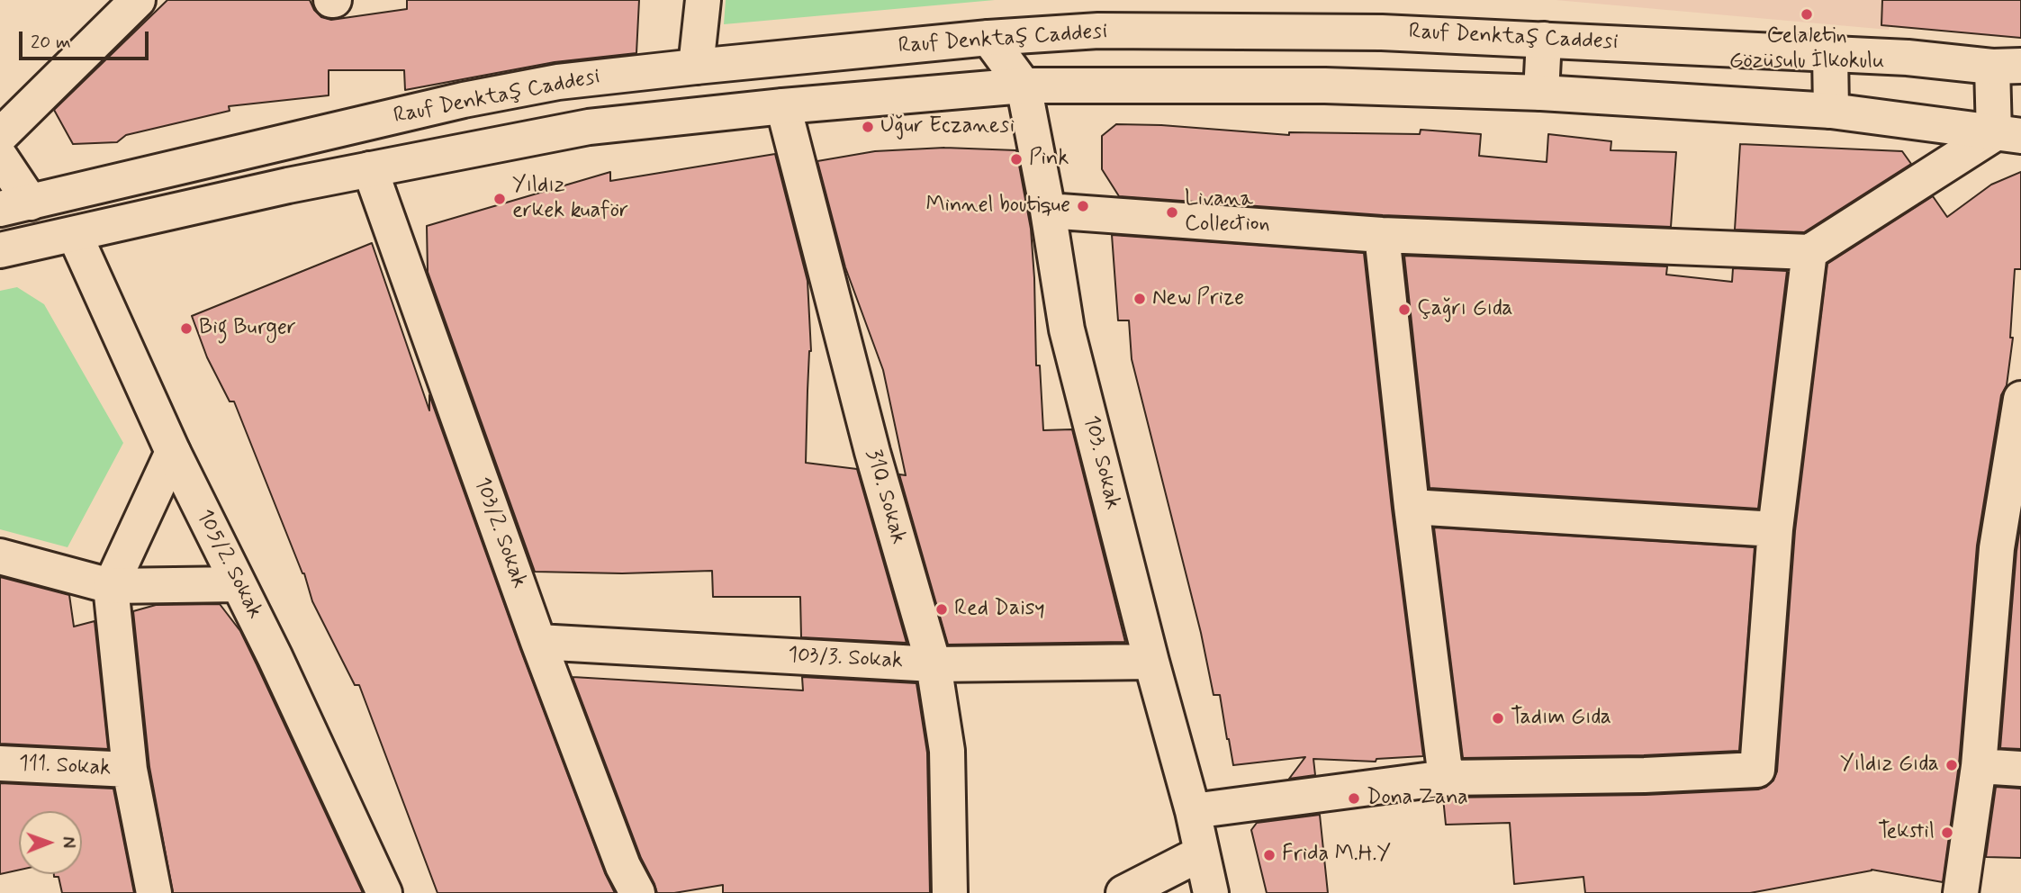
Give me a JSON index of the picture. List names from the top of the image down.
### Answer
{
  "streets": {
    "street": [
      "Rauf Denktaş Caddesi",
      "103. Sokak",
      "310. Sokak",
      "103/2. Sokak",
      "105/2. Sokak",
      "103/3. Sokak",
      "111. Sokak"
    ]
  },
  "crossings": [
    ["Rauf Denktaş Caddesi", "103. Sokak"],
    ["Rauf Denktaş Caddesi", "310. Sokak"],
    ["Rauf Denktaş Caddesi", "103/2. Sokak"],
    ["Rauf Denktaş Caddesi", "105/2. Sokak"],
    ["103. Sokak", "103/3. Sokak"],
    ["310. Sokak", "103/3. Sokak"],
    ["103/2. Sokak", "103/3. Sokak"]
  ],
  "places": [
    "Celaletin Gözüsulu İlkokulu",
    "Uğur Eczanesi",
    "Pink",
    "Yıldız erkek kuaför",
    "Minnel boutique",
    "Livana Collection",
    "New Prize",
    "Çağrı Gıda",
    "Big Burger",
    "Red Daisy",
    "Tadım Gıda",
    "Yıldız Gıda",
    "Dona Zana",
    "Tekstil",
    "Frida M.H.Y"
  ],
  "scale_bar": "20 m",
  "north": "right"
}
